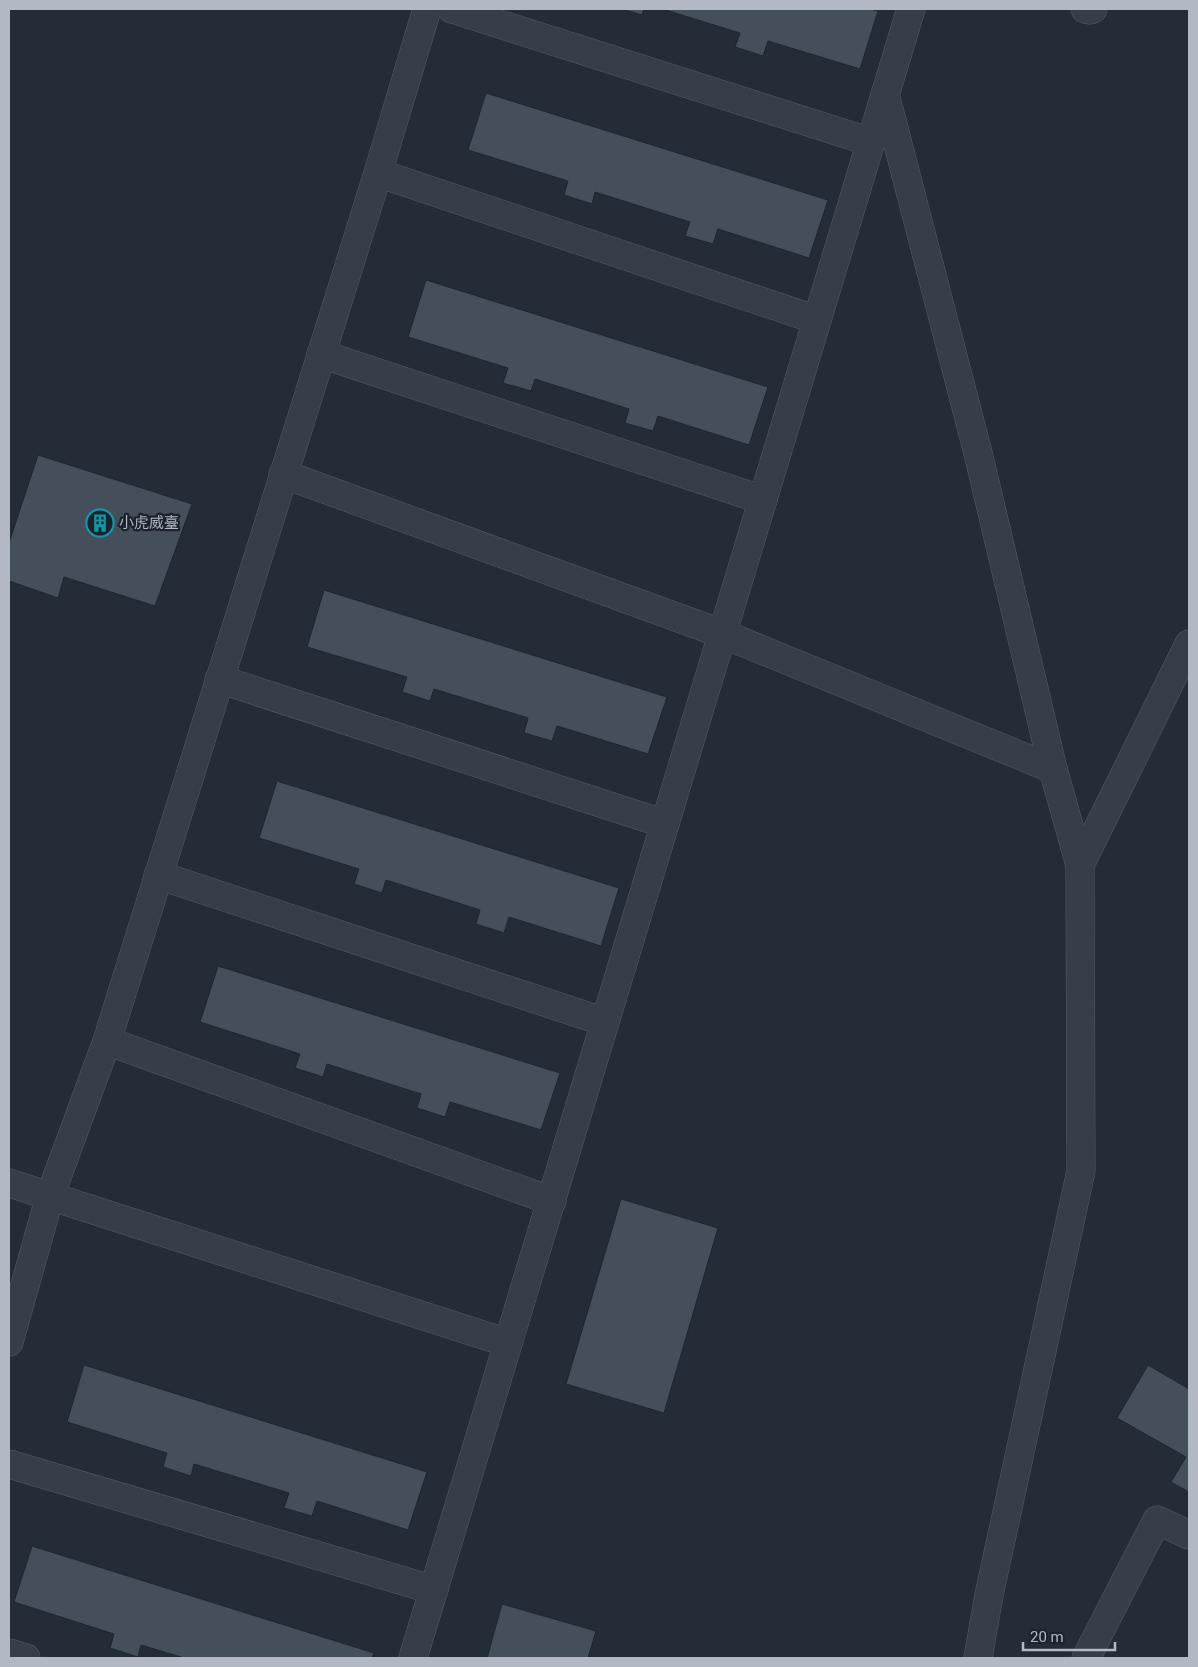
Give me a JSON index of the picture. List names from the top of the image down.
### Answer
{
  "places": {
    "building": ["小虎威臺"]
  },
  "scale_bar": "20 m"
}
